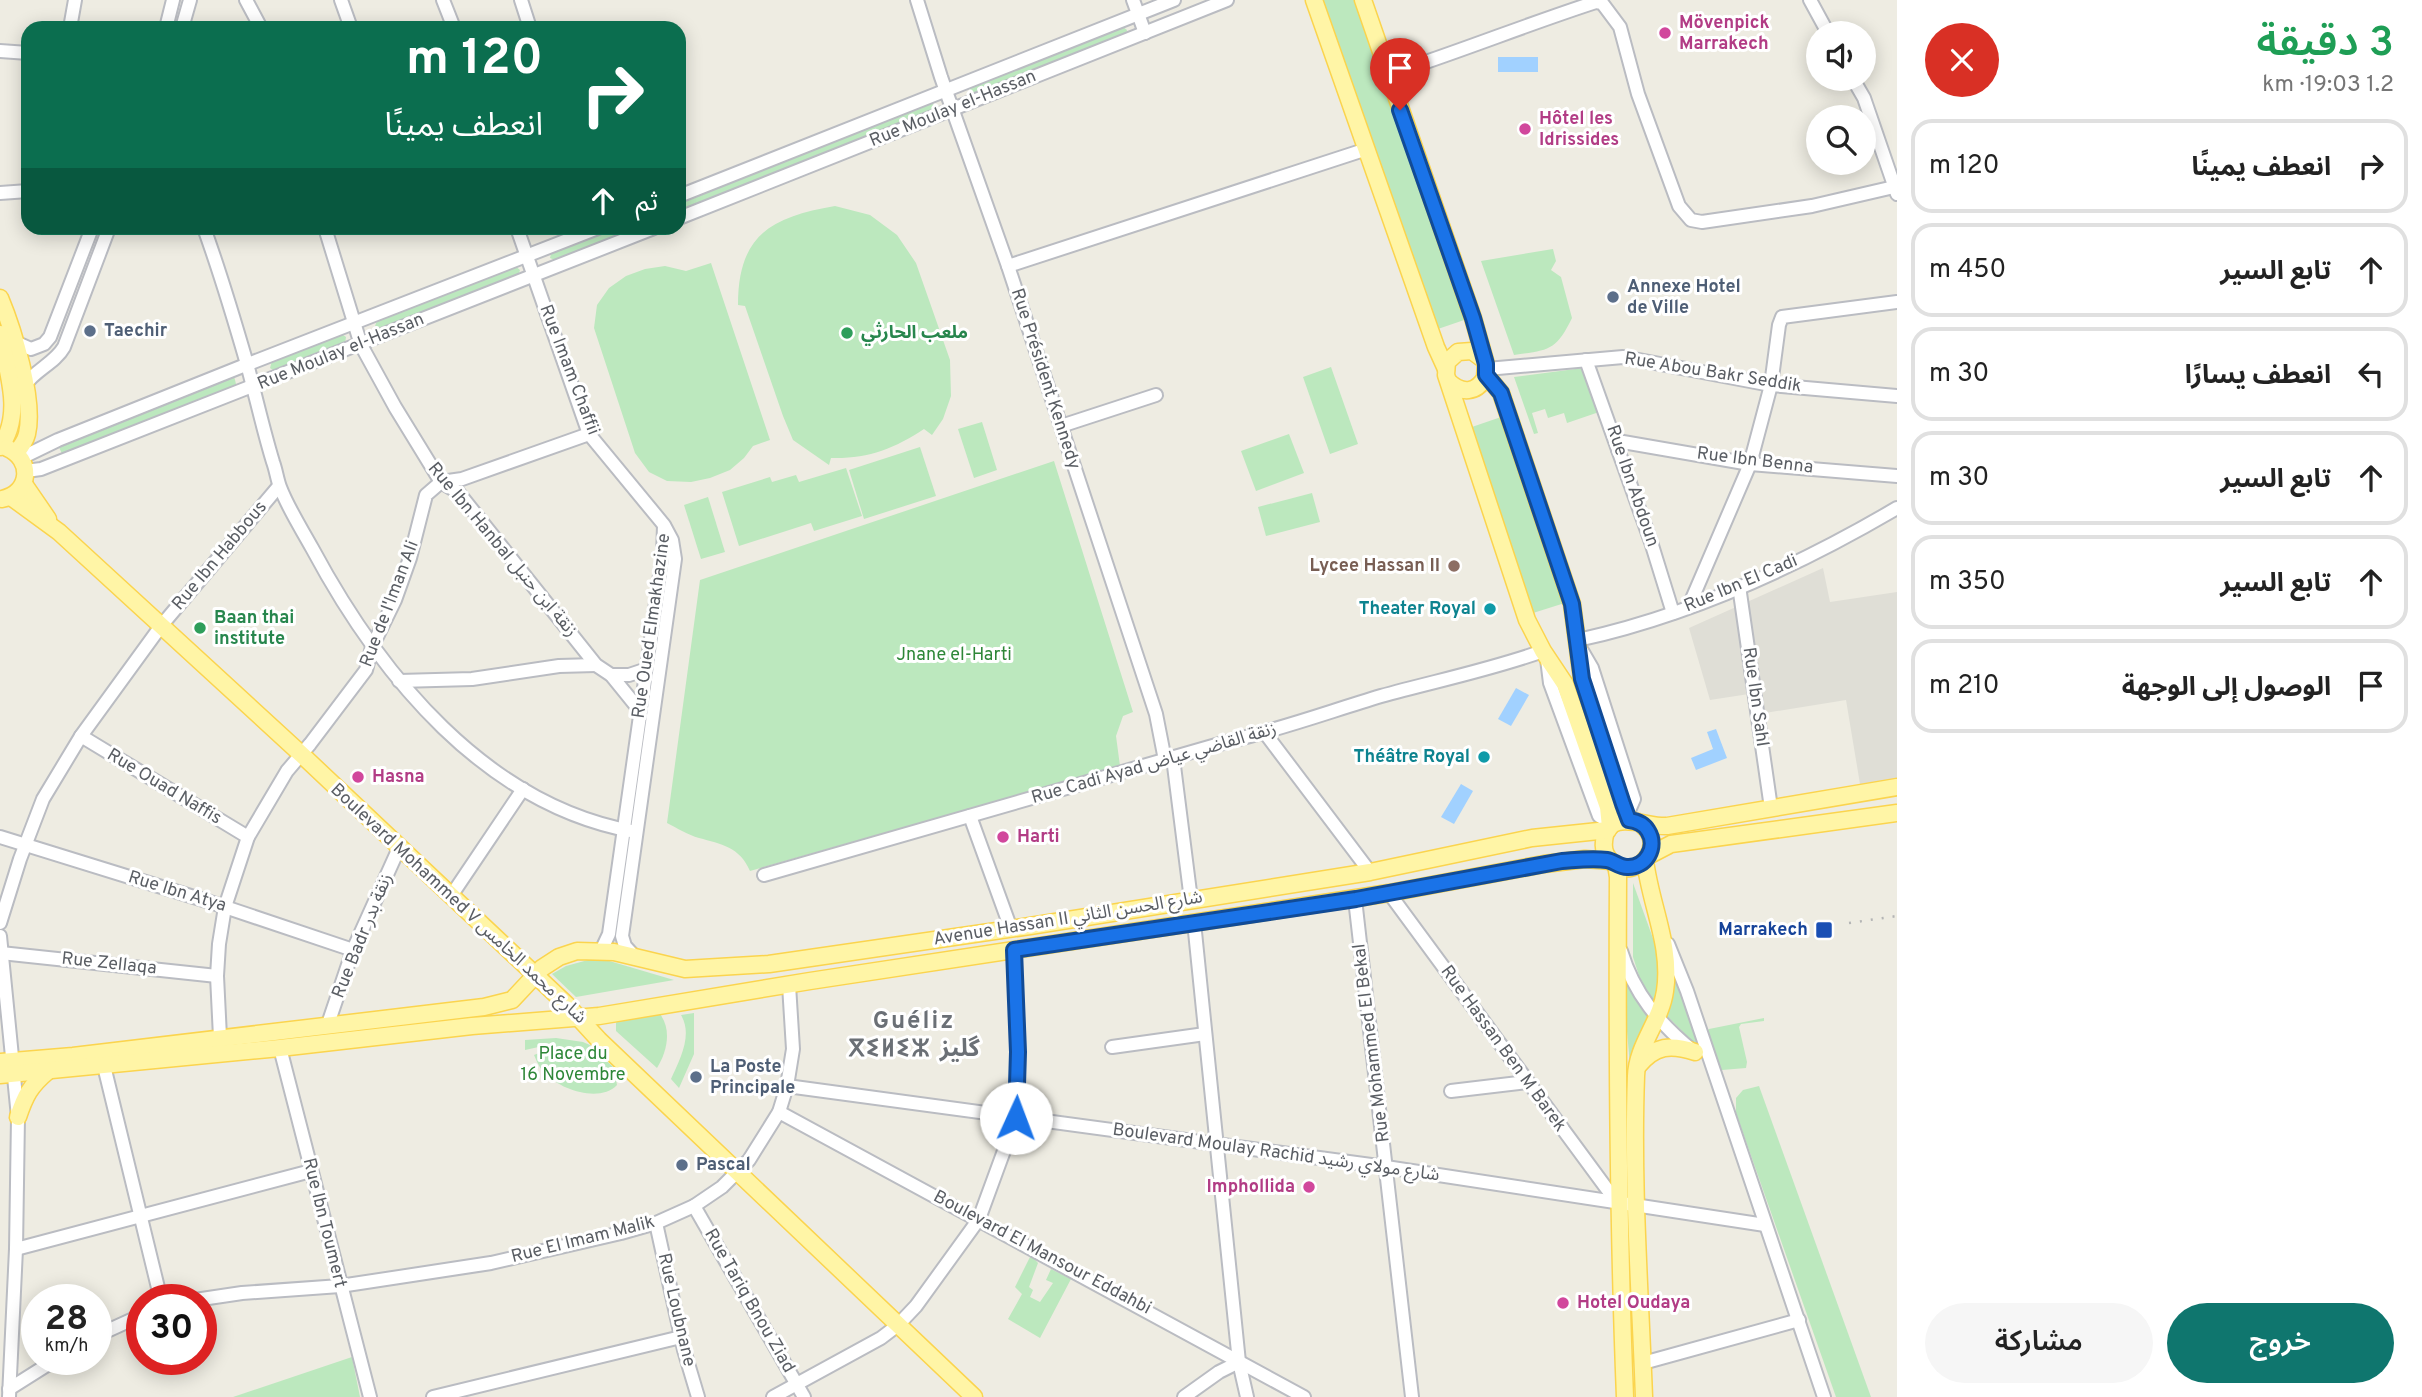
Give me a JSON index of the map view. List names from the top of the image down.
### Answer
{
  "streets": {
    "main road": ["Boulevard Mohammed V شارع محمد الخامس", "Avenue Hassan II شارع الحسن الثاني"],
    "street": [
      "Rue Moulay el-Hassan",
      "Rue Imam Chaffii",
      "Rue Abou Bakr Seddik",
      "Rue Président Kennedy",
      "Rue Ibn Benna",
      "Rue Ibn Abdoun",
      "Rue Ibn Hanbal زنقة ابن حنبل",
      "Rue Ibn Habbous",
      "Rue Ibn El Cadi",
      "Rue de l'Iman Ali",
      "Rue Oued Elmakhazine",
      "Rue Ibn Sahl",
      "Rue Cadi Ayad زنقة القاضي عياض",
      "Rue Ouad Naffis",
      "Rue Ibn Atya",
      "Rue Badr زنقة بدر",
      "Rue Zellaqa",
      "Rue Mohammed El Bekal",
      "Rue Hassan Ben M Barek",
      "Boulevard Moulay Rachid شارع مولاي رشيد",
      "Rue Ibn Toumert",
      "Rue El Imam Malik",
      "Boulevard El Mansour Eddahbi",
      "Rue Tariq Bnou Ziad",
      "Rue Loubnane"
    ]
  },
  "crossings": [
    ["Rue Moulay el-Hassan", "Rue Imam Chaffii"],
    ["Rue Moulay el-Hassan", "Rue Président Kennedy"],
    ["Rue Moulay el-Hassan", "Rue Ibn Hanbal زنقة ابن حنبل"],
    ["Rue Moulay el-Hassan", "Boulevard Mohammed V شارع محمد الخامس"],
    ["Rue Imam Chaffii", "Rue Oued Elmakhazine"],
    ["Rue Abou Bakr Seddik", "Rue Ibn Abdoun"],
    ["Rue Président Kennedy", "Rue Cadi Ayad زنقة القاضي عياض"],
    ["Rue Président Kennedy", "Avenue Hassan II شارع الحسن الثاني"],
    ["Rue Ibn Benna", "Rue Ibn Abdoun"],
    ["Rue Ibn Abdoun", "Rue Ibn El Cadi"],
    ["Rue Ibn Hanbal زنقة ابن حنبل", "Rue de l'Iman Ali"],
    ["Rue Ibn Hanbal زنقة ابن حنبل", "Rue Oued Elmakhazine"],
    ["Rue Ibn Habbous", "Rue Ouad Naffis"],
    ["Rue Ibn Habbous", "Rue Ibn Atya"],
    ["Rue Ibn Habbous", "Boulevard Mohammed V شارع محمد الخامس"],
    ["Rue Ibn El Cadi", "Rue Ibn Sahl"],
    ["Rue de l'Iman Ali", "Rue Ouad Naffis"],
    ["Rue de l'Iman Ali", "Rue Ibn Atya"],
    ["Rue de l'Iman Ali", "Boulevard Mohammed V شارع محمد الخامس"],
    ["Rue de l'Iman Ali", "Avenue Hassan II شارع الحسن الثاني"],
    ["Rue de l'Iman Ali", "Rue Zellaqa"],
    ["Rue Oued Elmakhazine", "Avenue Hassan II شارع الحسن الثاني"],
    ["Rue Ibn Atya", "Rue Badr زنقة بدر"],
    ["Boulevard Mohammed V شارع محمد الخامس", "Avenue Hassan II شارع الحسن الثاني"],
    ["Boulevard Mohammed V شارع محمد الخامس", "Rue Badr زنقة بدر"],
    ["Boulevard Mohammed V شارع محمد الخامس", "Rue El Imam Malik"],
    ["Avenue Hassan II شارع الحسن الثاني", "Rue Badr زنقة بدر"],
    ["Avenue Hassan II شارع الحسن الثاني", "Rue Mohammed El Bekal"],
    ["Avenue Hassan II شارع الحسن الثاني", "Rue Hassan Ben M Barek"],
    ["Avenue Hassan II شارع الحسن الثاني", "Rue Ibn Toumert"],
    ["Avenue Hassan II شارع الحسن الثاني", "Rue El Imam Malik"],
    ["Rue Mohammed El Bekal", "Boulevard Moulay Rachid شارع مولاي رشيد"],
    ["Rue Hassan Ben M Barek", "Boulevard Moulay Rachid شارع مولاي رشيد"],
    ["Boulevard Moulay Rachid شارع مولاي رشيد", "Rue El Imam Malik"],
    ["Rue Ibn Toumert", "Rue El Imam Malik"],
    ["Rue El Imam Malik", "Boulevard El Mansour Eddahbi"],
    ["Rue El Imam Malik", "Rue Tariq Bnou Ziad"],
    ["Rue El Imam Malik", "Rue Loubnane"]
  ],
  "districts": ["Guéliz ⴳⵉⵍⵉⵣ گليز"],
  "parks": ["Jnane el-Harti", "Place du 16 Novembre"],
  "places": {
    "other": [
      "Mövenpick Marrakech",
      "Hôtel les Idrissides",
      "Annexe Hotel de Ville",
      "Taechir",
      "ملعب الحارثي",
      "Lycee Hassan II",
      "Theater Royal",
      "Baan thai institute",
      "Théâtre Royal",
      "Hasna",
      "Harti",
      "La Poste Principale",
      "Pascal",
      "Imphollida",
      "Hotel Oudaya"
    ],
    "transit": ["Marrakech"]
  },
  "page": {
    "heading": ["3 دقيقة", "1.2 km · 19:03"],
    "turn": ["120 m", "انعطف يمينًا"],
    "list": [
      {
        "name": "انعطف يمينًا",
        "value": "120 m"
      },
      {
        "name": "تابع السير",
        "value": "450 m"
      },
      {
        "name": "انعطف يسارًا",
        "value": "30 m"
      },
      {
        "name": "تابع السير",
        "value": "30 m"
      },
      {
        "name": "تابع السير",
        "value": "350 m"
      },
      {
        "name": "الوصول إلى الوجهة",
        "value": "210 m"
      }
    ],
    "then": "ثم",
    "speed": "28 km/h",
    "limit": "30",
    "buttons": ["خروج", "مشاركة"]
  }
}
